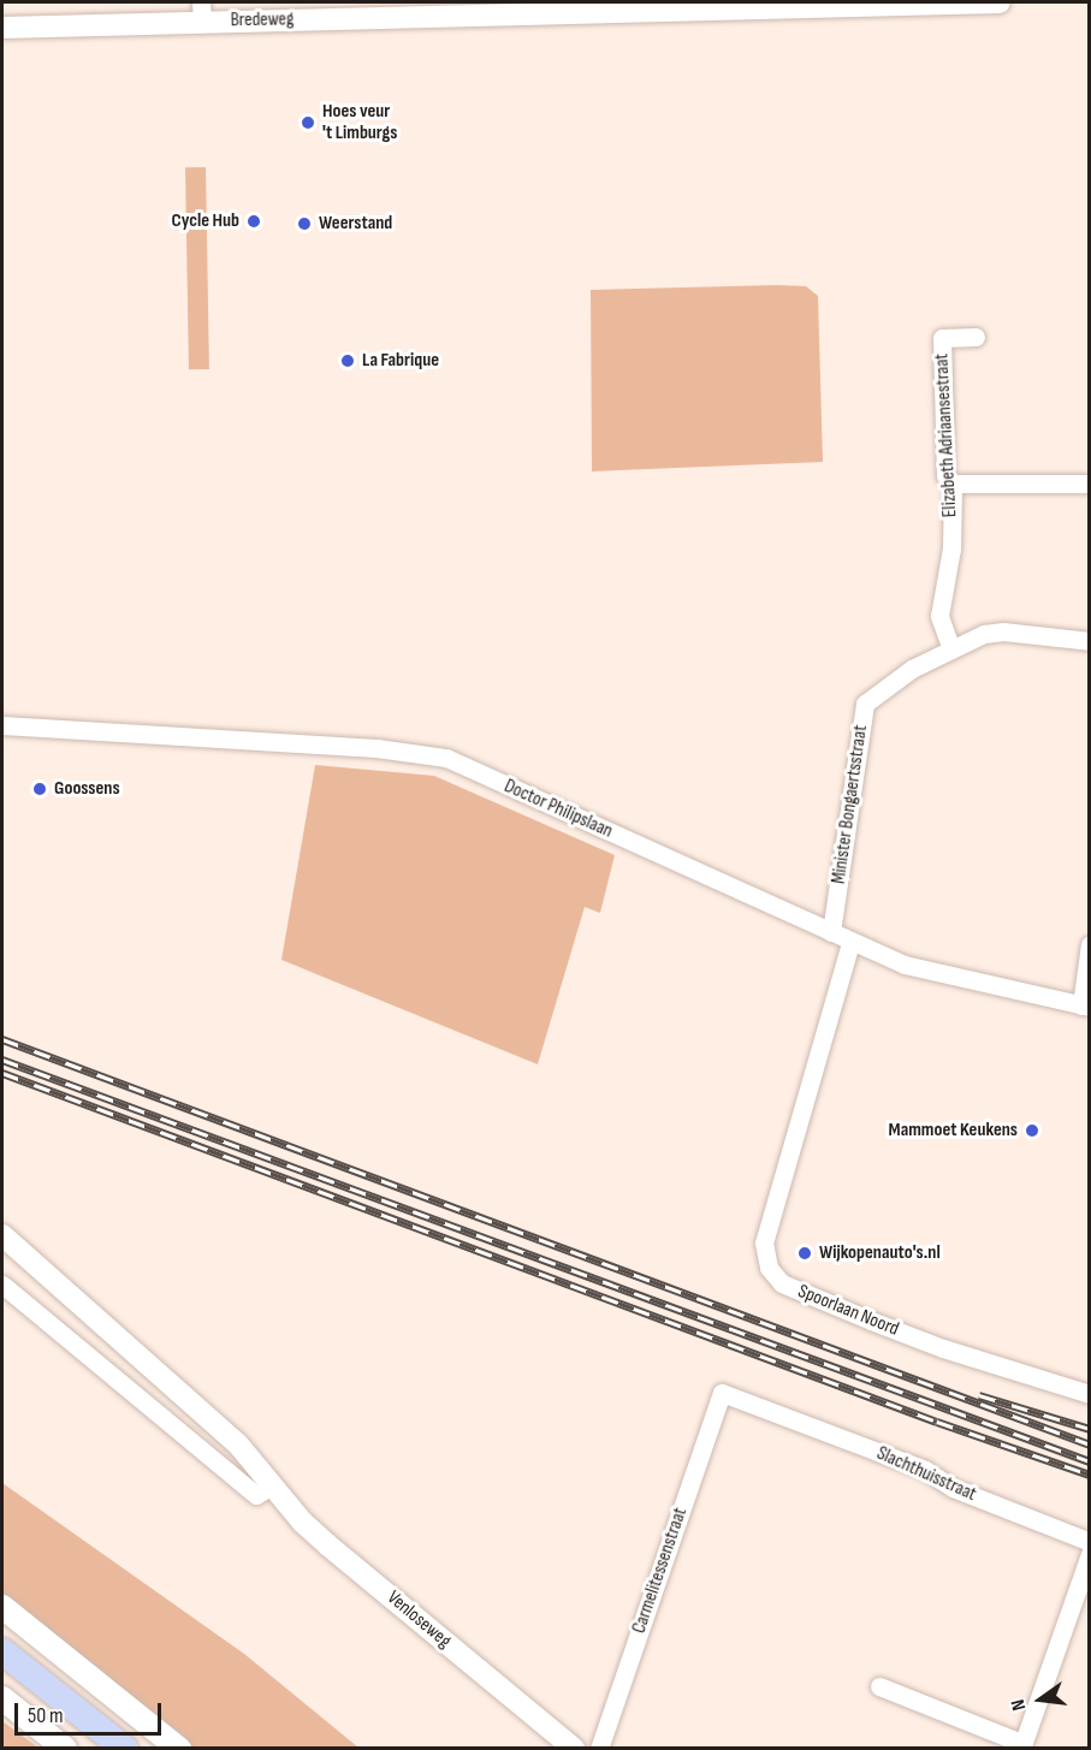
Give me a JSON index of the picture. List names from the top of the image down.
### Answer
{
  "streets": {
    "street": [
      "Bredeweg",
      "Elizabeth Adriaansestraat",
      "Minister Bongaertsstraat",
      "Doctor Philipslaan",
      "Spoorlaan Noord",
      "Slachthuisstraat",
      "Carmelitessenstraat",
      "Venloseweg"
    ]
  },
  "crossings": [
    ["Elizabeth Adriaansestraat", "Minister Bongaertsstraat"],
    ["Minister Bongaertsstraat", "Doctor Philipslaan"],
    ["Doctor Philipslaan", "Spoorlaan Noord"],
    ["Slachthuisstraat", "Carmelitessenstraat"]
  ],
  "places": [
    "Hoes veur 't Limburgs",
    "Cycle Hub",
    "Weerstand",
    "La Fabrique",
    "Goossens",
    "Mammoet Keukens",
    "Wijkopenauto's.nl"
  ],
  "scale_bar": "50 m",
  "north": "left"
}
